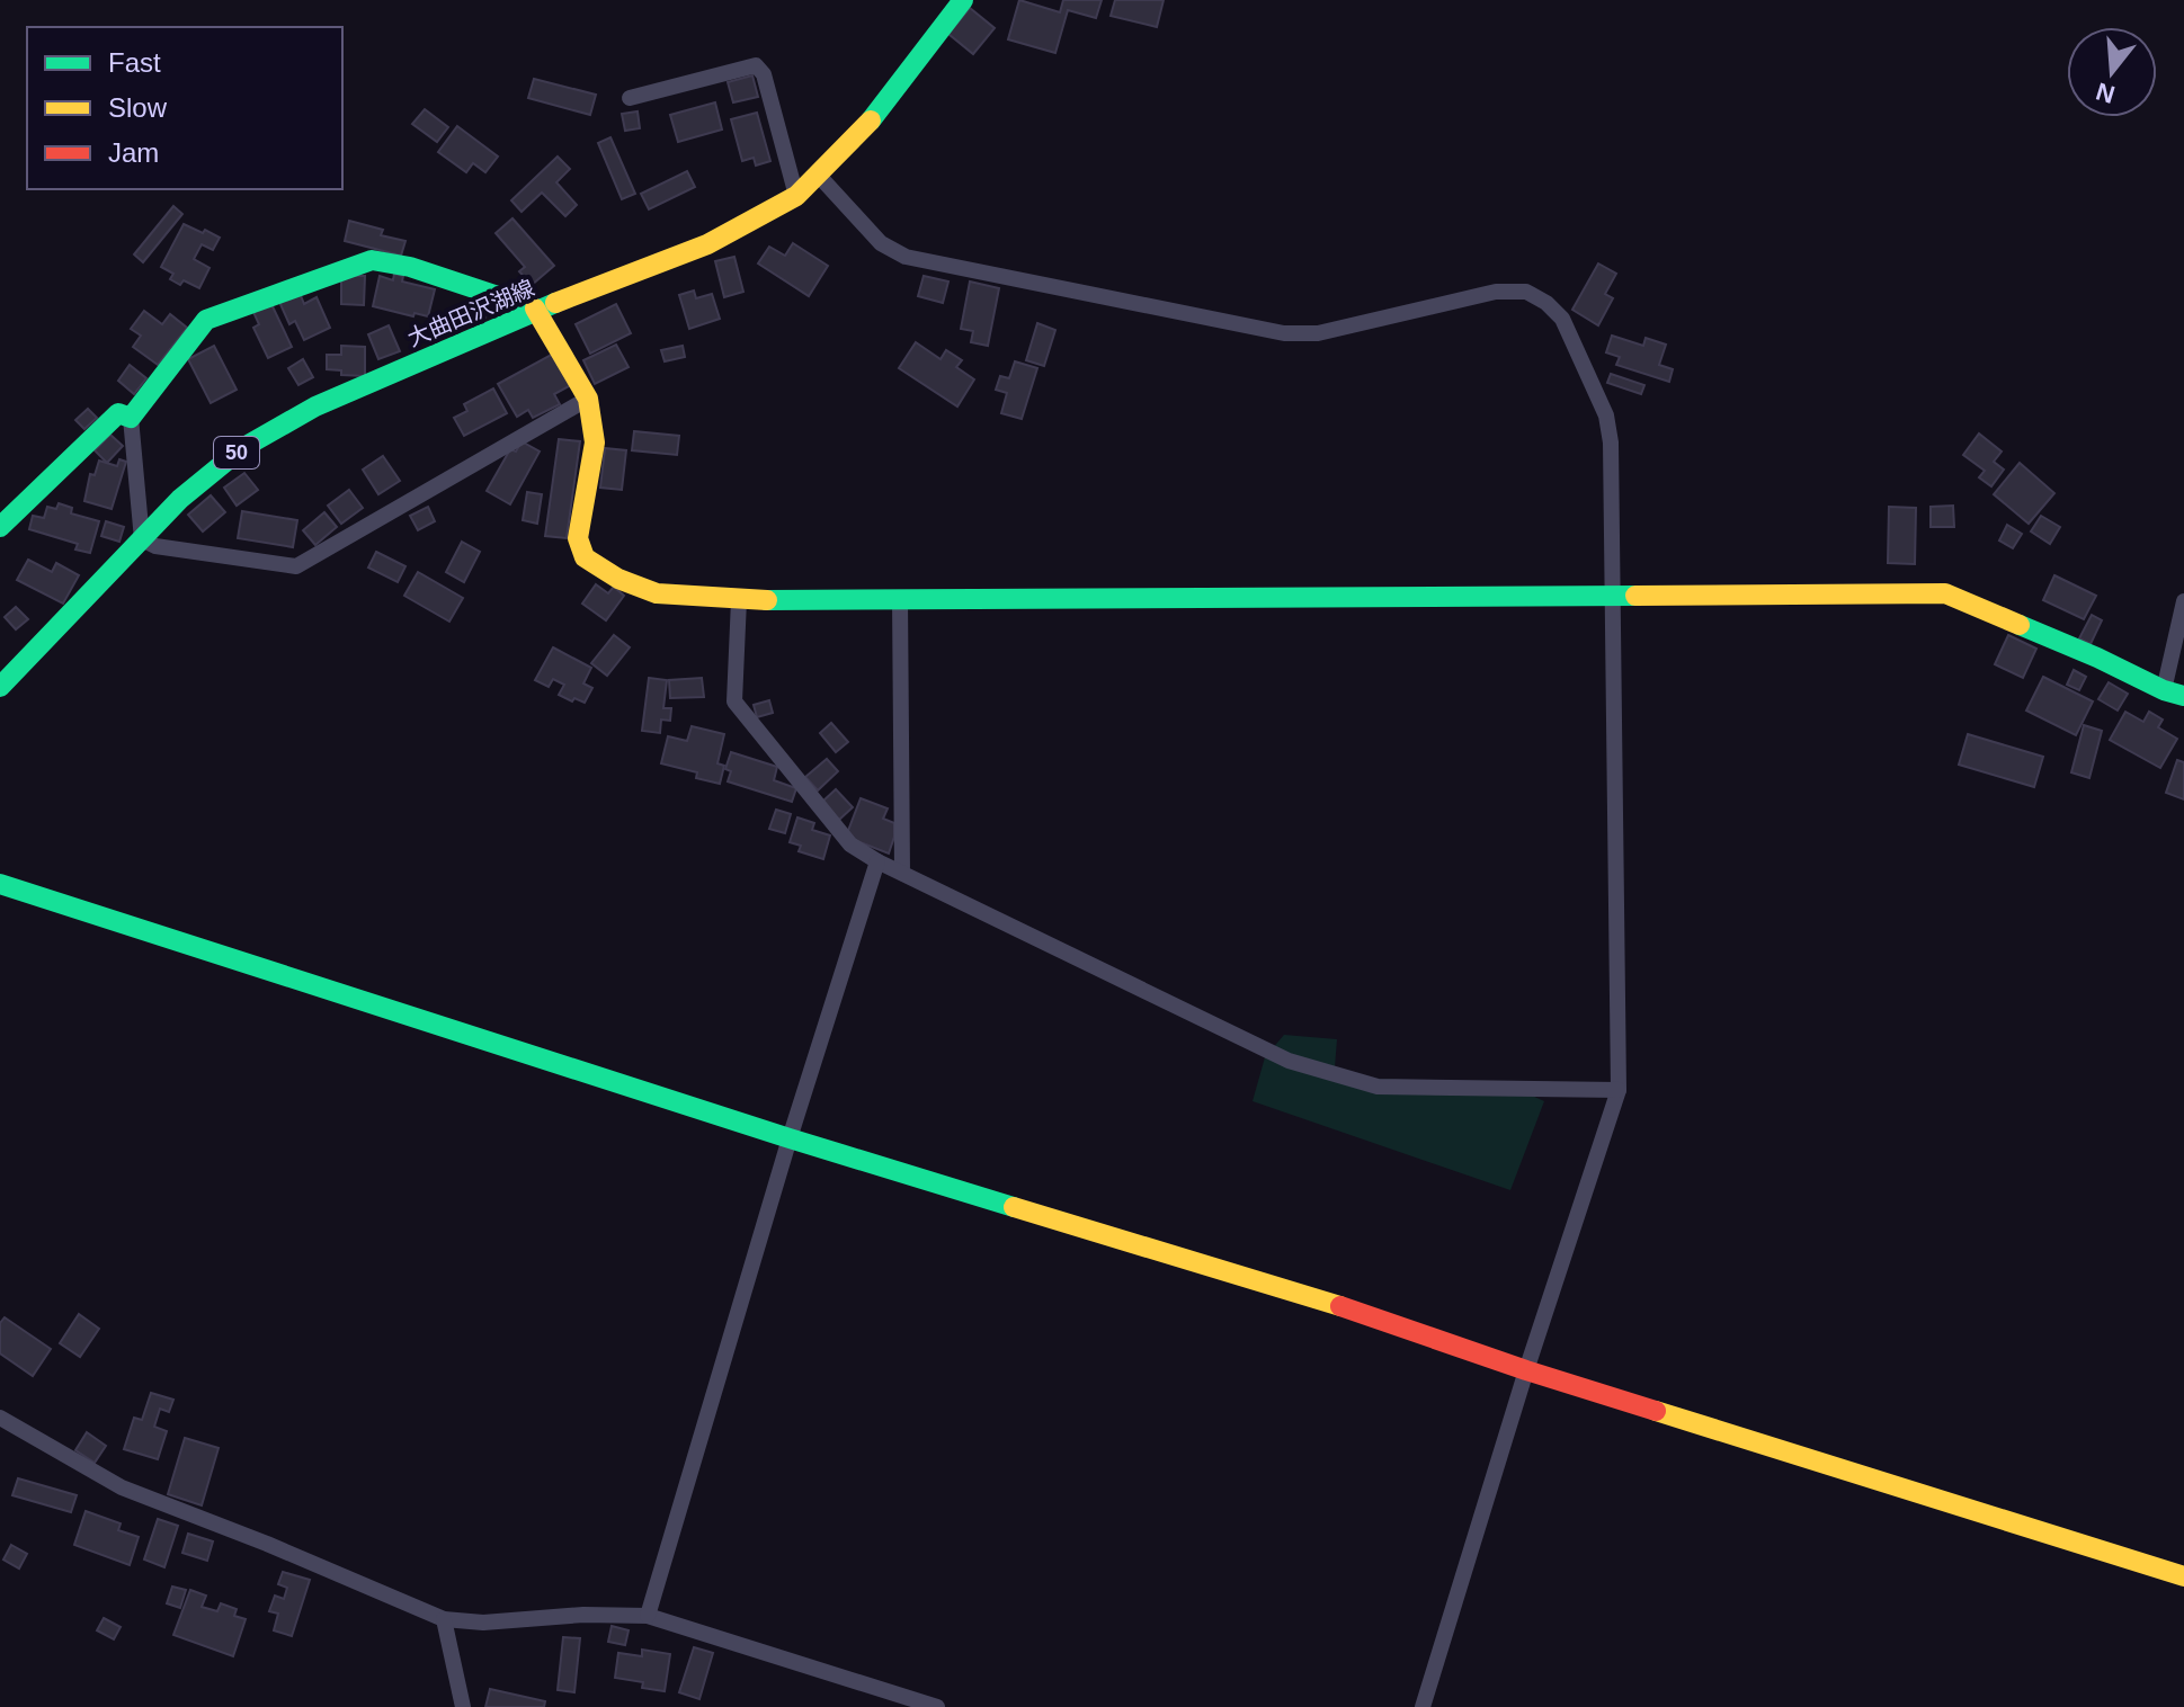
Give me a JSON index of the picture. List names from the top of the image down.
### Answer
{
  "streets": {
    "street": ["大曲田沢湖線", "50"]
  },
  "legend": ["Fast", "Slow", "Jam"],
  "north": "bottom"
}
